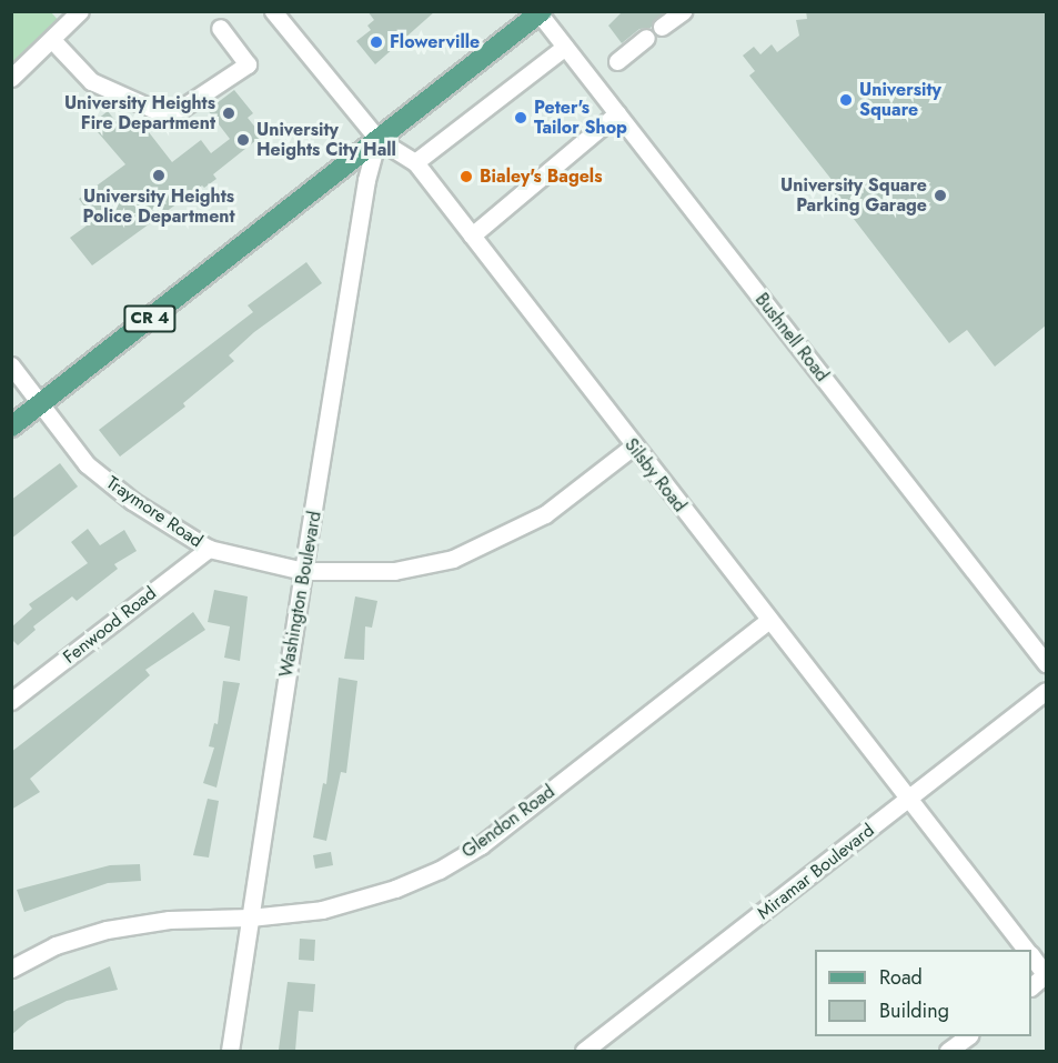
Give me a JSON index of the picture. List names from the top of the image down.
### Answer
{
  "streets": {
    "main road": ["CR 4"],
    "street": [
      "Bushnell Road",
      "Silsby Road",
      "Traymore Road",
      "Washington Boulevard",
      "Fenwood Road",
      "Glendon Road",
      "Miramar Boulevard"
    ]
  },
  "crossings": [
    ["CR 4", "Bushnell Road"],
    ["CR 4", "Silsby Road"],
    ["CR 4", "Traymore Road"],
    ["CR 4", "Washington Boulevard"],
    ["Silsby Road", "Traymore Road"],
    ["Silsby Road", "Washington Boulevard"],
    ["Silsby Road", "Glendon Road"],
    ["Silsby Road", "Miramar Boulevard"],
    ["Traymore Road", "Washington Boulevard"],
    ["Traymore Road", "Fenwood Road"],
    ["Washington Boulevard", "Glendon Road"]
  ],
  "places": [
    "Flowerville",
    "University Square",
    "University Heights Fire Department",
    "Peter's Tailor Shop",
    "University Heights City Hall",
    "University Heights Police Department",
    "Bialey's Bagels",
    "University Square Parking Garage"
  ],
  "legend": ["Road", "Building"]
}
